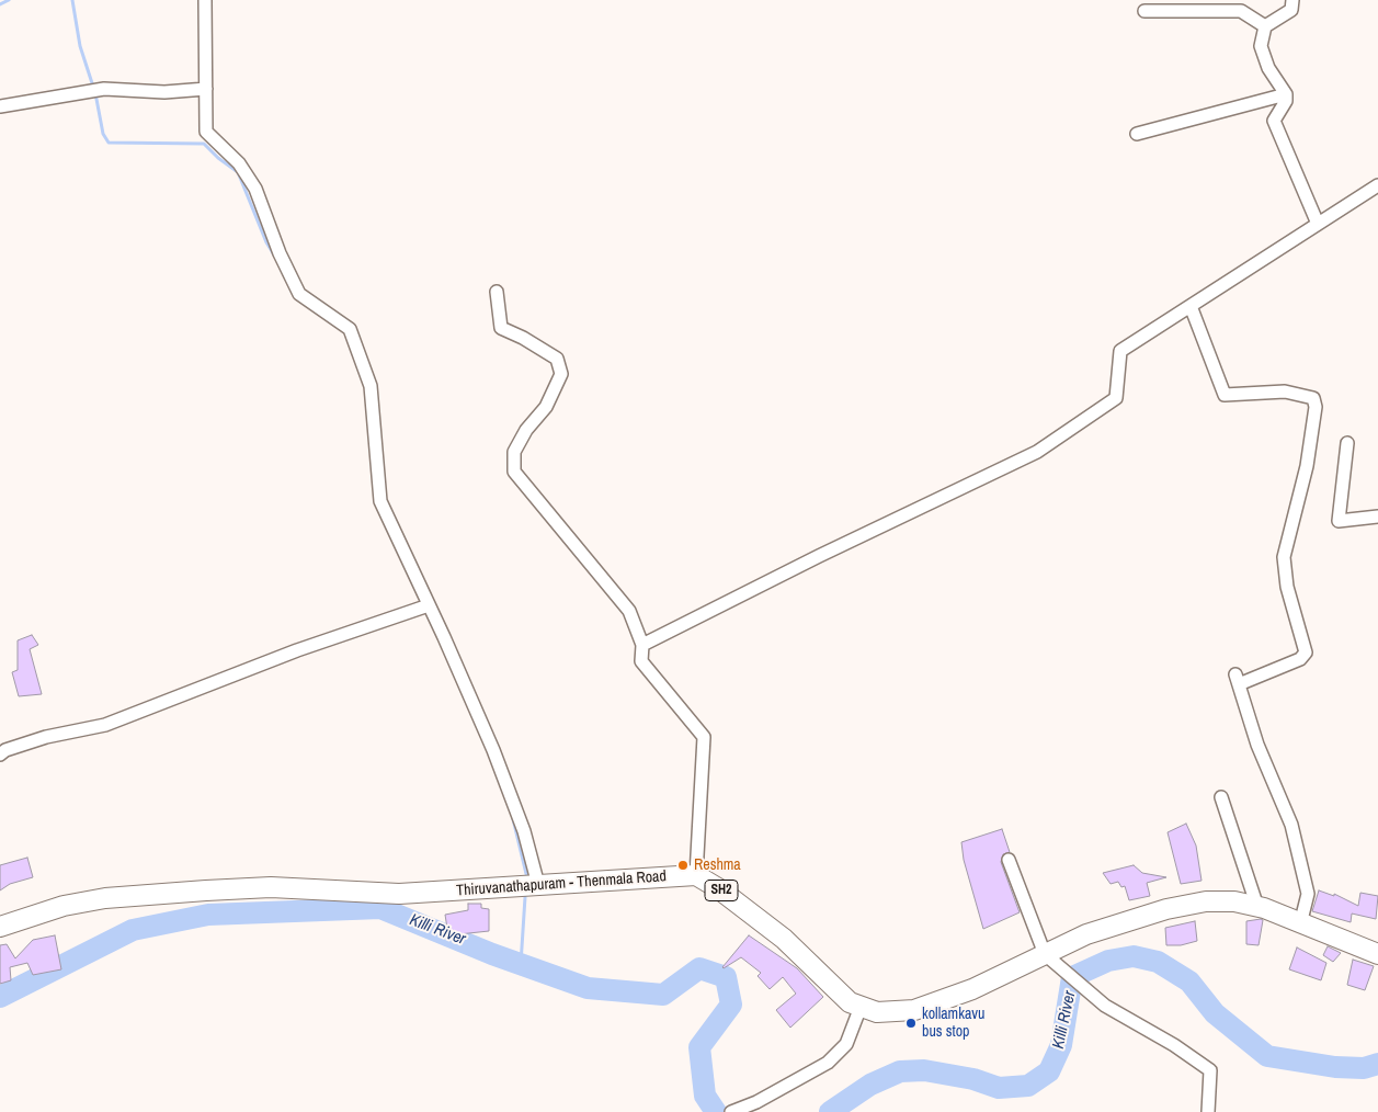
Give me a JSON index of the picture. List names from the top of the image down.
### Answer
{
  "streets": {
    "main road": ["Thiruvanathapuram - Thenmala Road", "SH2"]
  },
  "crossings": [
    ["Thiruvanathapuram - Thenmala Road", "SH2"]
  ],
  "water": ["Killi River"],
  "places": ["Reshma", "kollamkavu bus stop"]
}
